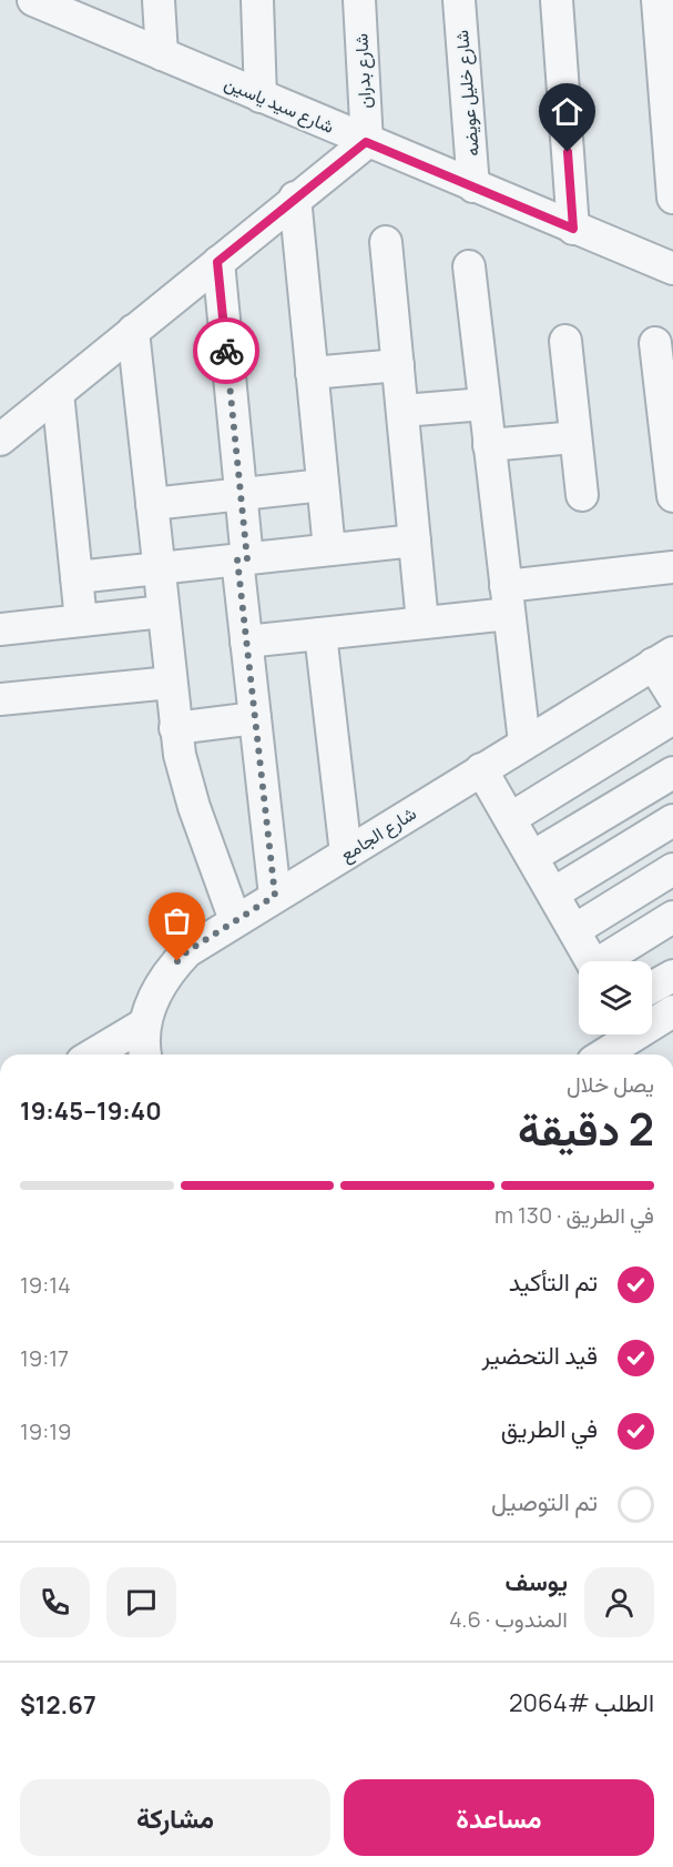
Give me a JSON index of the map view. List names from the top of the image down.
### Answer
{
  "streets": {
    "street": [
      "شارع بدران",
      "شارع خليل عويضه",
      "شارع سيد ياسين",
      "شارع الجامع"
    ]
  },
  "crossings": [
    ["شارع بدران", "شارع سيد ياسين"],
    ["شارع خليل عويضه", "شارع سيد ياسين"]
  ],
  "page": {
    "heading": ["2 دقيقة", "يصل خلال", "19:40–19:45"],
    "panel": [
      "يوسف",
      "المندوب · 4.6",
      "الطلب #2064",
      "$12.67"
    ],
    "bar": "في الطريق · 130 m",
    "list": [
      ["تم التأكيد", "19:14"],
      ["قيد التحضير", "19:17"],
      ["في الطريق", "19:19"],
      "تم التوصيل"
    ],
    "buttons": ["مساعدة", "مشاركة"]
  }
}
